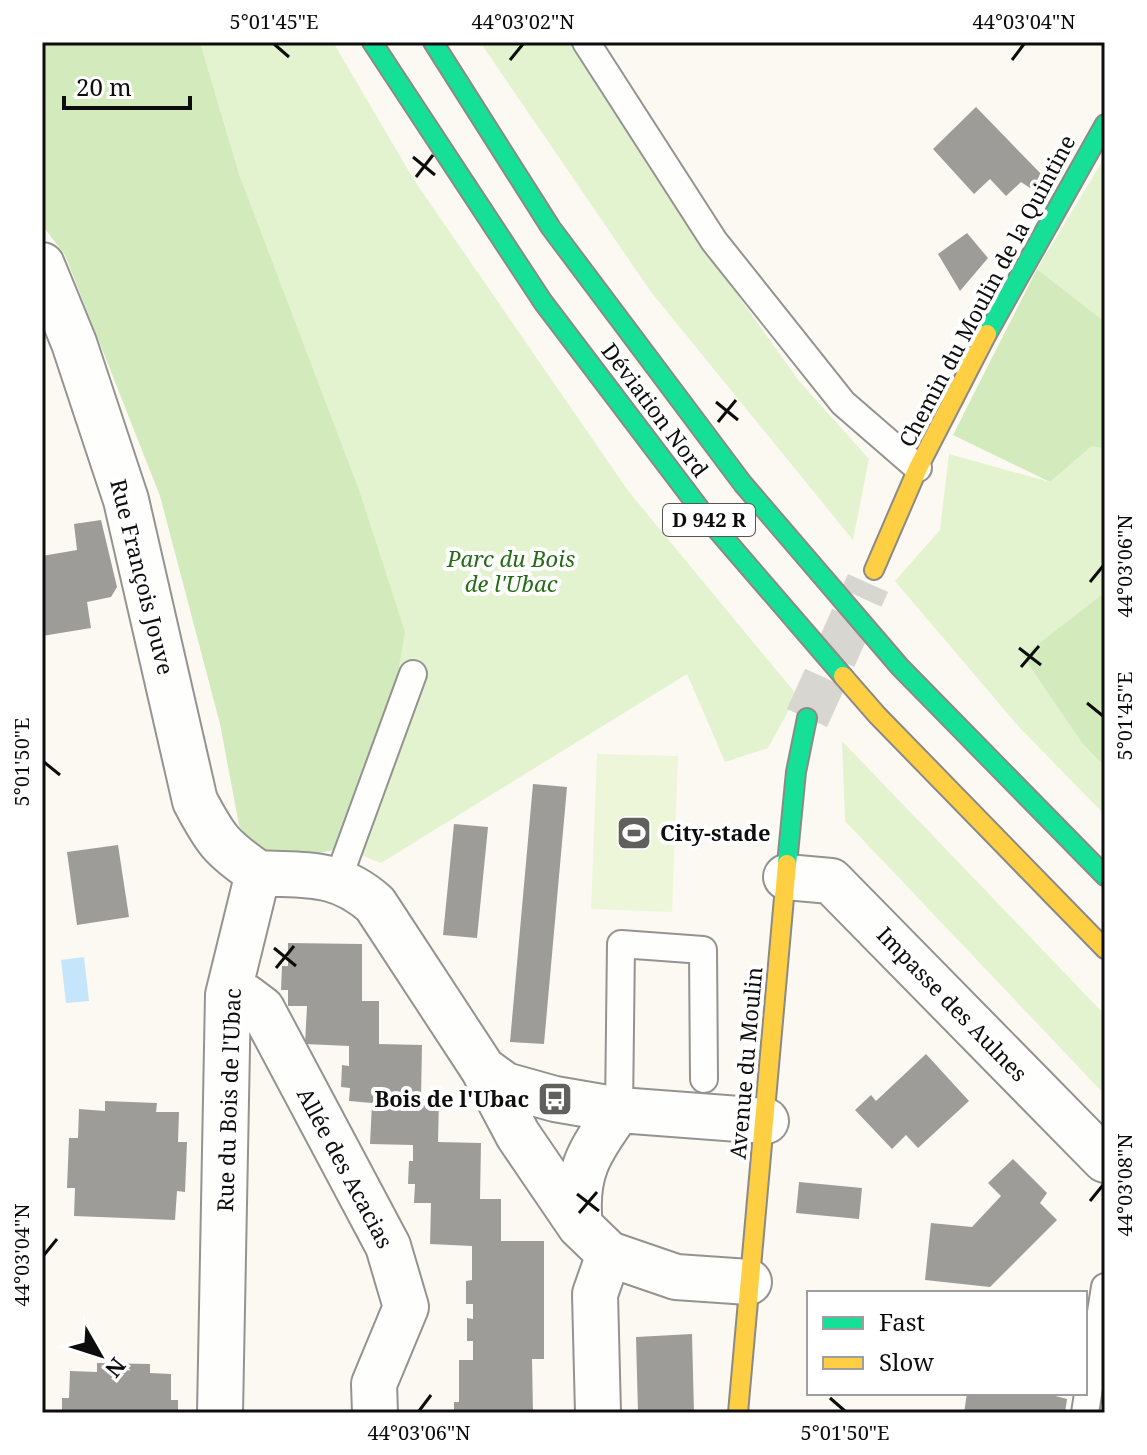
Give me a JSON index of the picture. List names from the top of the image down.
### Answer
{
  "streets": {
    "main road": [
      "Chemin du Moulin de la Quintine",
      "Déviation Nord",
      "D 942 R",
      "Avenue du Moulin"
    ],
    "street": [
      "Rue François Jouve",
      "Impasse des Aulnes",
      "Rue du Bois de l'Ubac",
      "Allée des Acacias"
    ]
  },
  "crossings": [
    ["Rue François Jouve", "Rue du Bois de l'Ubac"],
    ["Impasse des Aulnes", "Avenue du Moulin"],
    ["Rue du Bois de l'Ubac", "Allée des Acacias"]
  ],
  "parks": ["Parc du Bois de l'Ubac"],
  "places": {
    "sports": ["City-stade"],
    "bus stop": ["Bois de l'Ubac"]
  },
  "legend": ["Fast", "Slow"],
  "scale_bar": "20 m",
  "north": "bottom right",
  "coordinates": [
    "5°01'45\"E",
    "44°03'02\"N",
    "44°03'04\"N",
    "44°03'06\"N",
    "5°01'50\"E",
    "44°03'08\"N"
  ]
}
